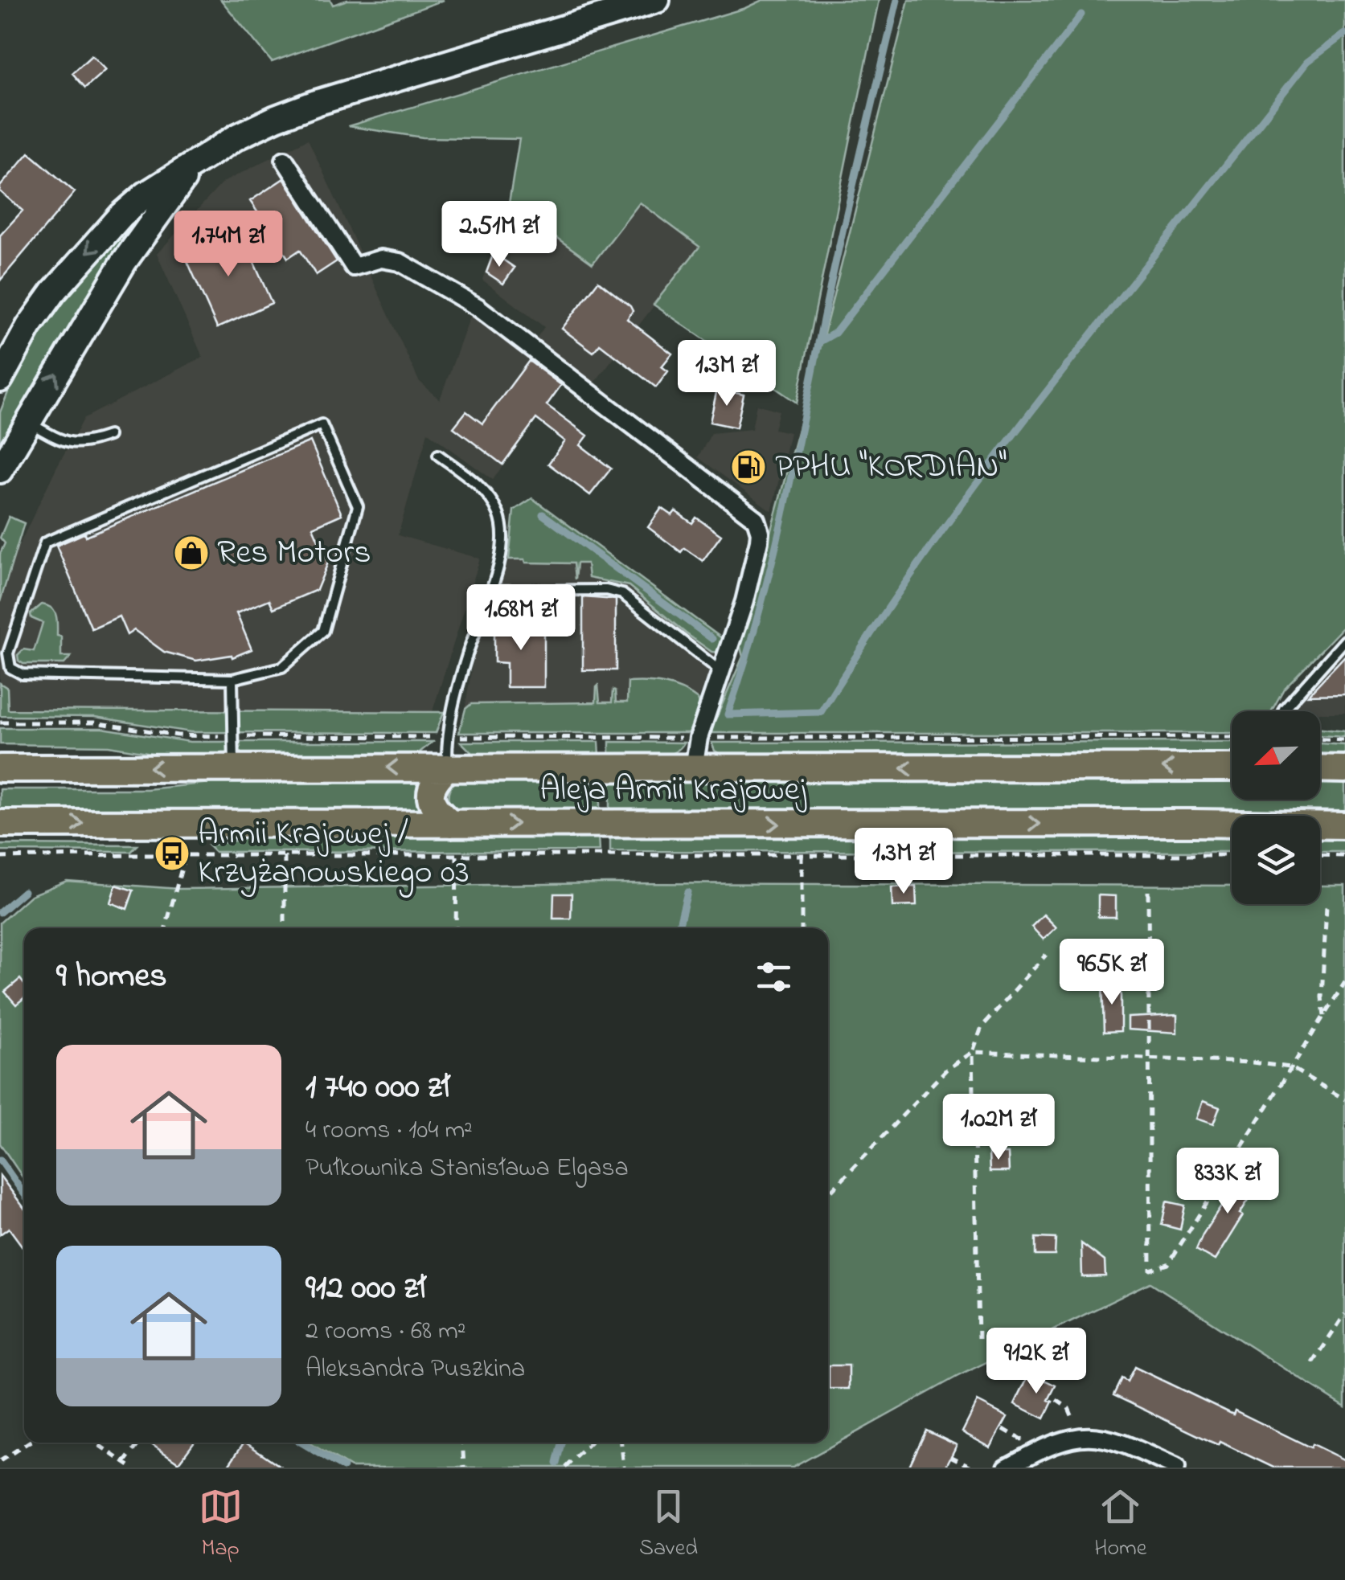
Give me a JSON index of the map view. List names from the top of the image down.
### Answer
{
  "streets": {
    "main road": ["Aleja Armii Krajowej"]
  },
  "places": {
    "fuel station": ["PPHU \"KORDIAN\""],
    "shop": ["Res Motors"],
    "bus stop": ["Armii Krajowej / Krzyżanowskiego 03"]
  },
  "north": "bottom left",
  "page": {
    "price": [
      "2.51M zł",
      "1.74M zł",
      "1.3M zł",
      "1.68M zł",
      "1.3M zł",
      "965K zł",
      "1.02M zł",
      "833K zł",
      "912K zł"
    ],
    "heading": "9 homes",
    "list": [
      {
        "name": "1 740 000 zł",
        "note": "4 rooms · 104 m² · Pułkownika Stanisława Elgasa"
      },
      {
        "name": "912 000 zł",
        "note": "2 rooms · 68 m² · Aleksandra Puszkina"
      }
    ],
    "tabs": ["Map", "Saved", "Home"]
  }
}
